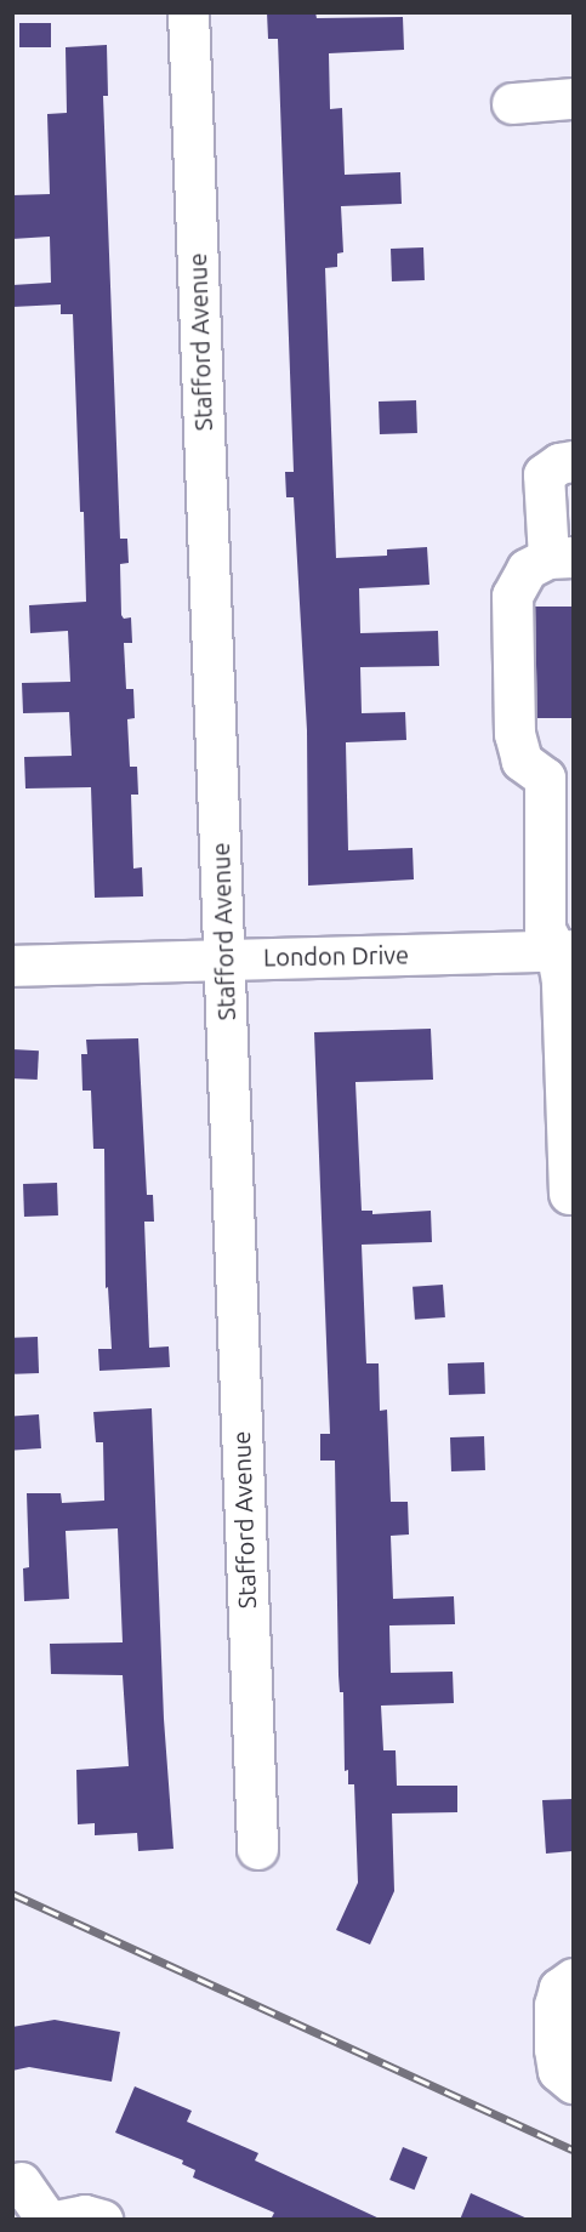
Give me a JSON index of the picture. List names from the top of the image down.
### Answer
{
  "streets": {
    "street": ["Stafford Avenue", "London Drive"]
  },
  "crossings": [
    ["Stafford Avenue", "London Drive"]
  ]
}
